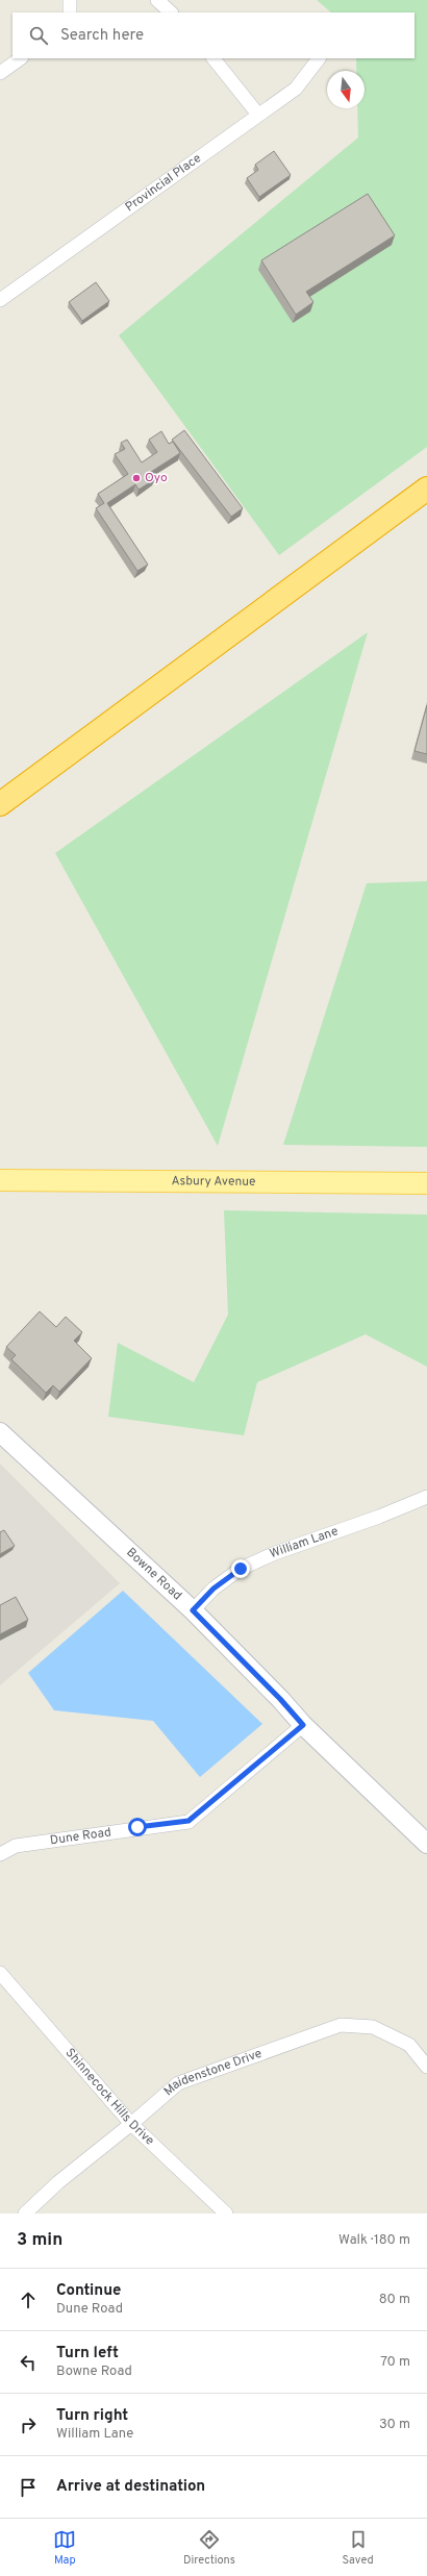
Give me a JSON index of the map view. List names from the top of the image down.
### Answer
{
  "streets": {
    "main road": ["Asbury Avenue"],
    "street": [
      "Provincial Place",
      "William Lane",
      "Bowne Road",
      "Dune Road",
      "Maidenstone Drive",
      "Shinnecock Hills Drive"
    ]
  },
  "crossings": [
    ["William Lane", "Bowne Road"],
    ["Bowne Road", "Dune Road"],
    ["Maidenstone Drive", "Shinnecock Hills Drive"]
  ],
  "places": ["Oyo"],
  "north": "bottom",
  "page": {
    "search": "Search here",
    "heading": ["3 min", "Walk · 180 m"],
    "list": [
      ["Continue", "Dune Road", "80 m"],
      ["Turn left", "Bowne Road", "70 m"],
      ["Turn right", "William Lane", "30 m"],
      "Arrive at destination"
    ],
    "nav": ["Map", "Directions", "Saved"]
  }
}
